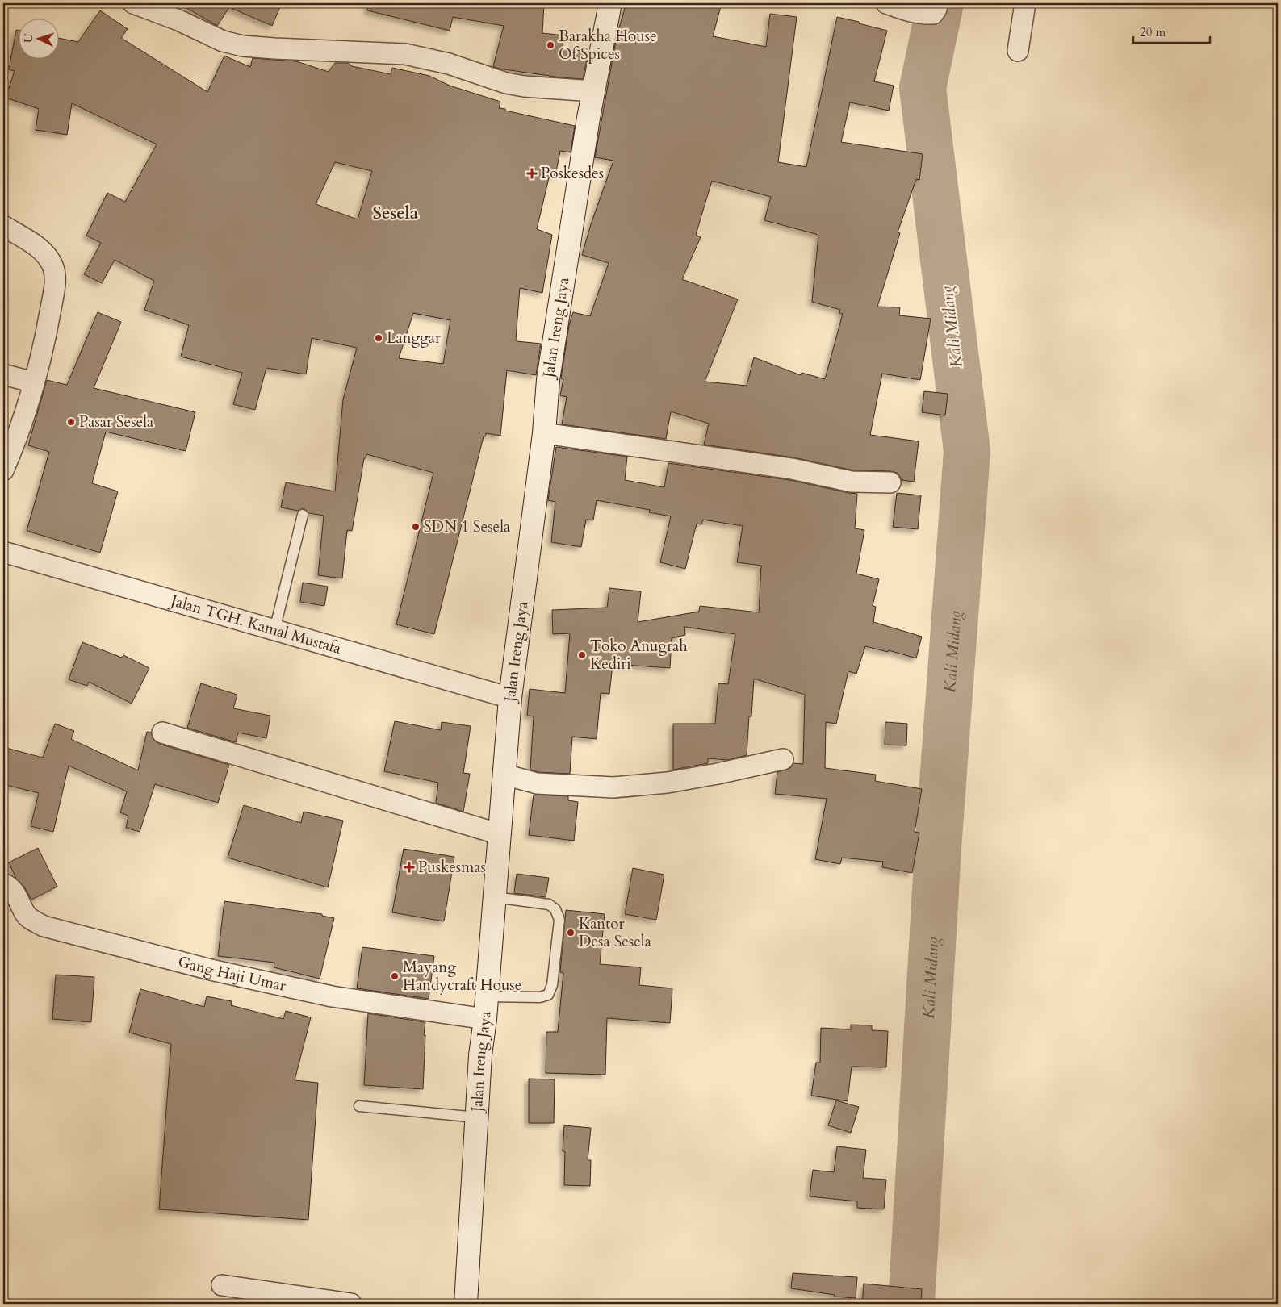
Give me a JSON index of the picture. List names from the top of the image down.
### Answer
{
  "streets": {
    "street": ["Jalan Ireng Jaya", "Jalan TGH. Kamal Mustafa", "Gang Haji Umar"]
  },
  "crossings": [
    ["Jalan Ireng Jaya", "Jalan TGH. Kamal Mustafa"],
    ["Jalan Ireng Jaya", "Gang Haji Umar"]
  ],
  "districts": ["Sesela"],
  "water": ["Kali Midang"],
  "places": {
    "other": [
      "Barakha House Of Spices",
      "Langgar",
      "Pasar Sesela",
      "SDN 1 Sesela",
      "Toko Anugrah Kediri",
      "Kantor Desa Sesela",
      "Mayang Handycraft House"
    ],
    "health": ["Poskesdes", "Puskesmas"]
  },
  "scale_bar": "20 m",
  "north": "left"
}
